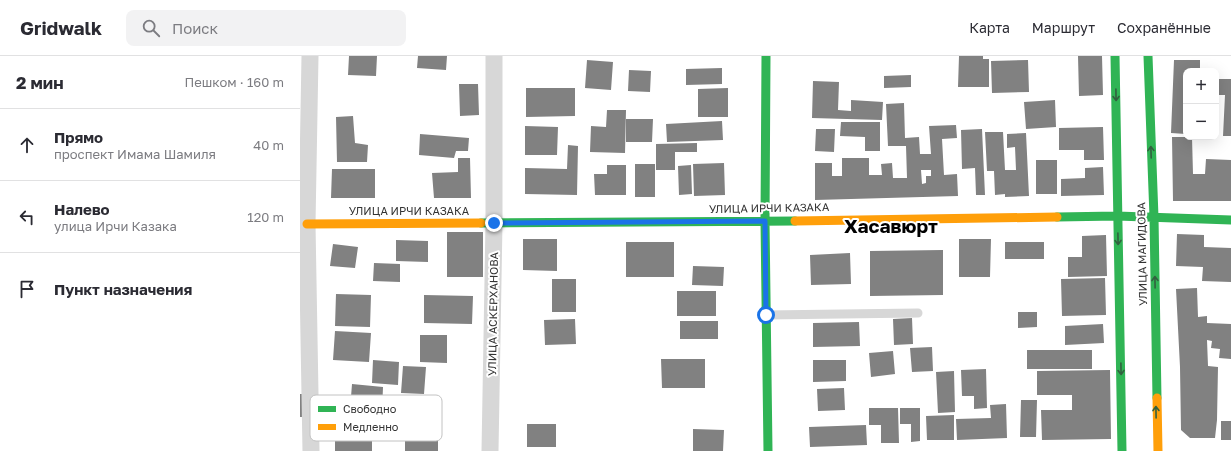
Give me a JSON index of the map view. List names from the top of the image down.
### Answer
{
  "streets": {
    "main road": ["УЛИЦА ИРЧИ КАЗАКА", "УЛИЦА МАГИДОВА"],
    "street": ["УЛИЦА АСКЕРХАНОВА"]
  },
  "crossings": [
    ["УЛИЦА ИРЧИ КАЗАКА", "УЛИЦА МАГИДОВА"],
    ["УЛИЦА ИРЧИ КАЗАКА", "УЛИЦА АСКЕРХАНОВА"]
  ],
  "districts": ["Хасавюрт"],
  "legend": ["Свободно", "Медленно"],
  "page": {
    "header": "Gridwalk",
    "search": "Поиск",
    "nav": ["Карта", "Маршрут", "Сохранённые"],
    "heading": ["2 мин", "Пешком · 160 m"],
    "map_buttons": ["+", "−"],
    "list": [
      ["Прямо", "проспект Имама Шамиля", "40 m"],
      ["Налево", "улица Ирчи Казака", "120 m"],
      "Пункт назначения"
    ]
  }
}
